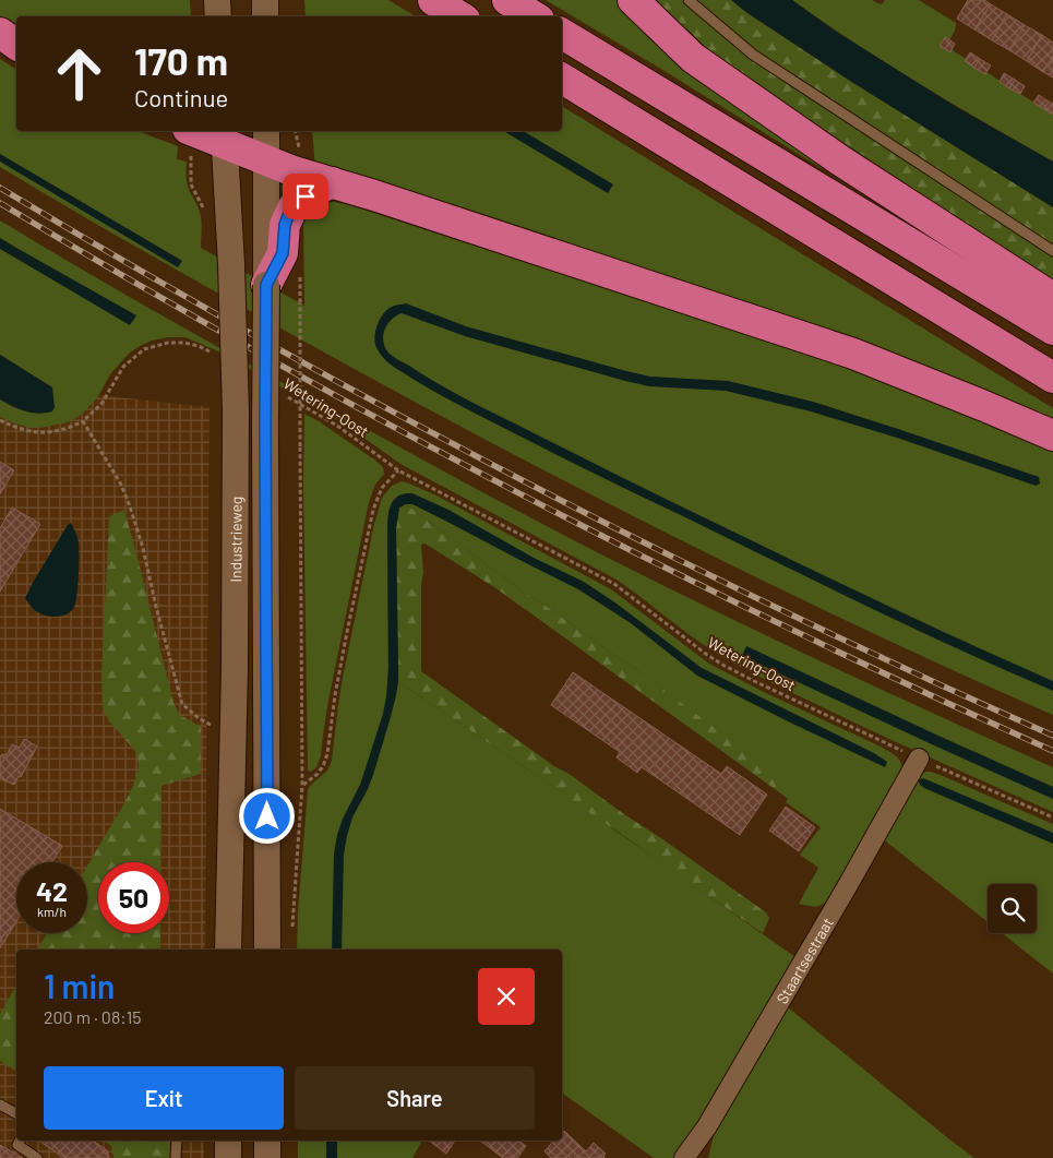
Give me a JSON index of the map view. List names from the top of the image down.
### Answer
{
  "streets": {
    "main road": ["Industrieweg"],
    "street": ["Staartsestraat"],
    "path": ["Wetering-Oost"]
  },
  "crossings": [
    ["Wetering-Oost", "Staartsestraat"]
  ],
  "page": {
    "turn": ["170 m", "Continue"],
    "speed": "42 km/h",
    "limit": "50",
    "heading": ["1 min", "200 m · 08:15"],
    "buttons": ["Exit", "Share"]
  }
}
